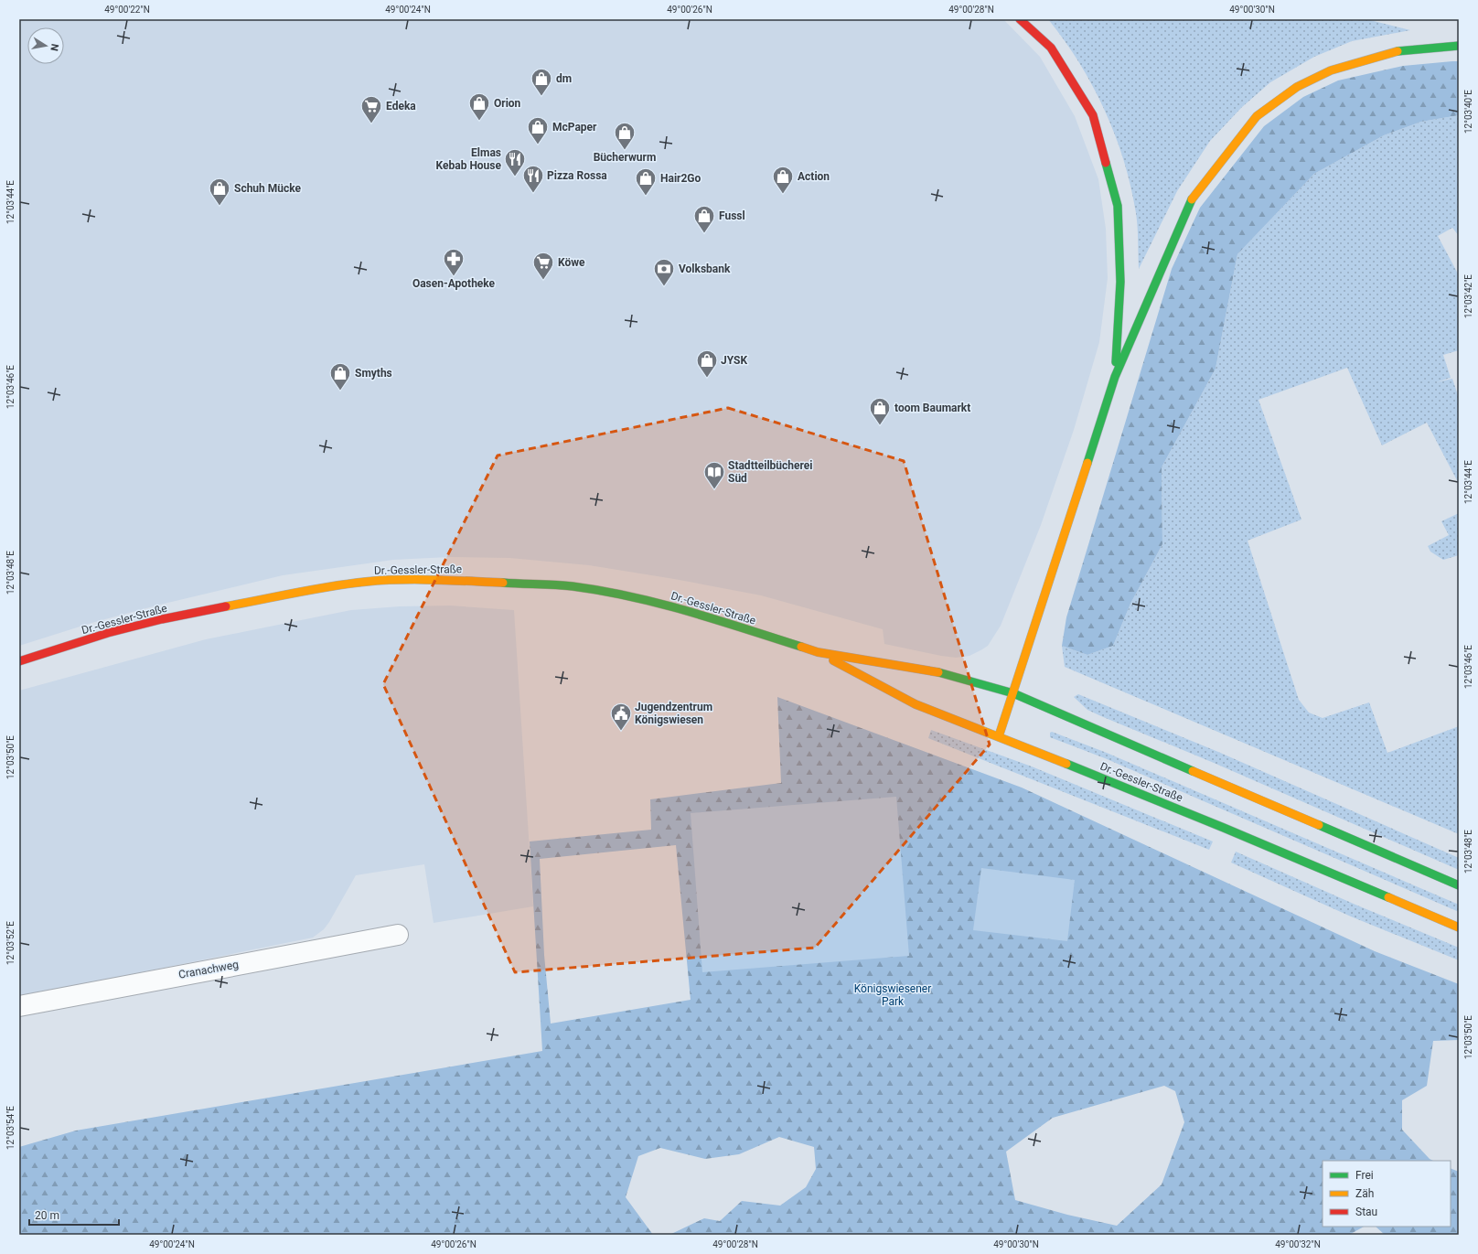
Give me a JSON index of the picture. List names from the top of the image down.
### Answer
{
  "streets": {
    "main road": ["Dr.-Gessler-Straße"],
    "street": ["Cranachweg"]
  },
  "parks": ["Königswiesener Park"],
  "places": {
    "shop": [
      "dm",
      "Orion",
      "McPaper",
      "Bücherwurm",
      "Action",
      "Hair2Go",
      "Schuh Mücke",
      "Fussl",
      "JYSK",
      "Smyths",
      "toom Baumarkt"
    ],
    "supermarket": ["Edeka", "Köwe"],
    "restaurant": ["Elmas Kebab House", "Pizza Rossa"],
    "pharmacy": ["Oasen-Apotheke"],
    "bank": ["Volksbank"],
    "library": ["Stadtteilbücherei Süd"],
    "public building": ["Jugendzentrum Königswiesen"]
  },
  "legend": ["Frei", "Zäh", "Stau"],
  "scale_bar": "20 m",
  "north": "right",
  "coordinates": [
    "49°00'22\"N",
    "49°00'24\"N",
    "49°00'26\"N",
    "49°00'28\"N",
    "49°00'30\"N",
    "12°03'40\"E",
    "12°03'44\"E",
    "12°03'42\"E",
    "12°03'46\"E",
    "12°03'48\"E",
    "12°03'50\"E",
    "12°03'52\"E",
    "12°03'54\"E",
    "49°00'32\"N"
  ]
}
